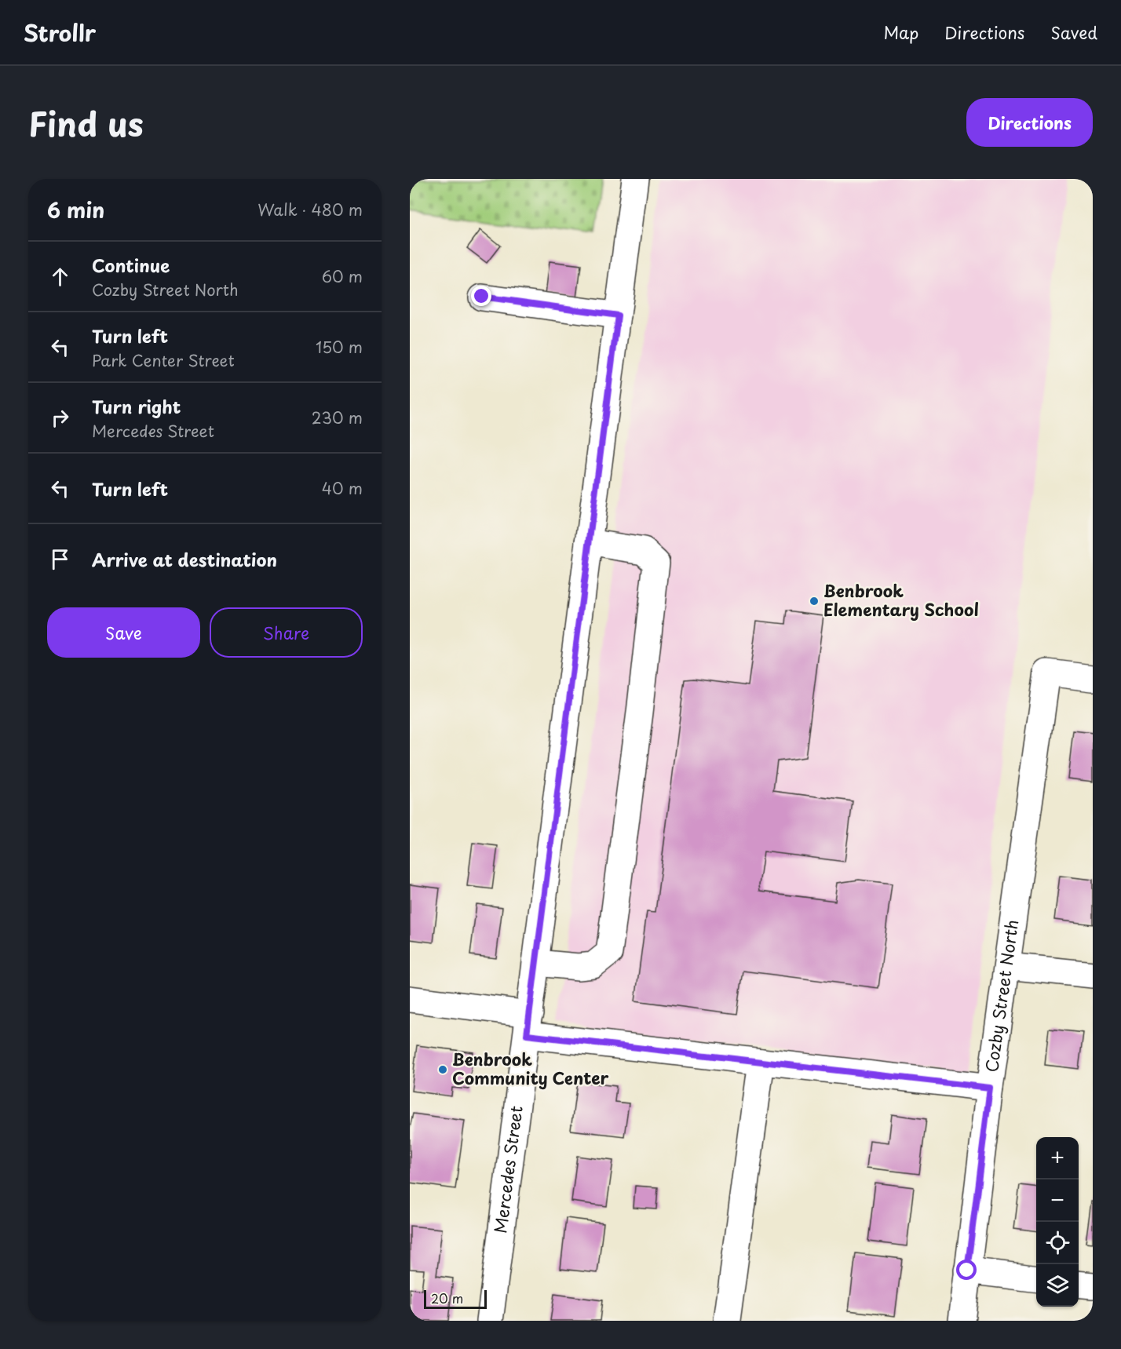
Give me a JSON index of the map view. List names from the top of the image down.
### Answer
{
  "streets": {
    "street": ["Cozby Street North", "Mercedes Street"]
  },
  "places": ["Benbrook Elementary School", "Benbrook Community Center"],
  "scale_bar": "20 m",
  "page": {
    "header": "Strollr",
    "nav": ["Map", "Directions", "Saved"],
    "title": "Find us",
    "buttons": [
      "Directions",
      ["Save", "Share"]
    ],
    "heading": ["6 min", "Walk · 480 m"],
    "list": [
      ["Continue", "Cozby Street North", "60 m"],
      ["Turn left", "Park Center Street", "150 m"],
      ["Turn right", "Mercedes Street", "230 m"],
      ["Turn left", "40 m"],
      "Arrive at destination"
    ],
    "map_buttons": ["+", "−"],
    "scale": "20 m"
  }
}
